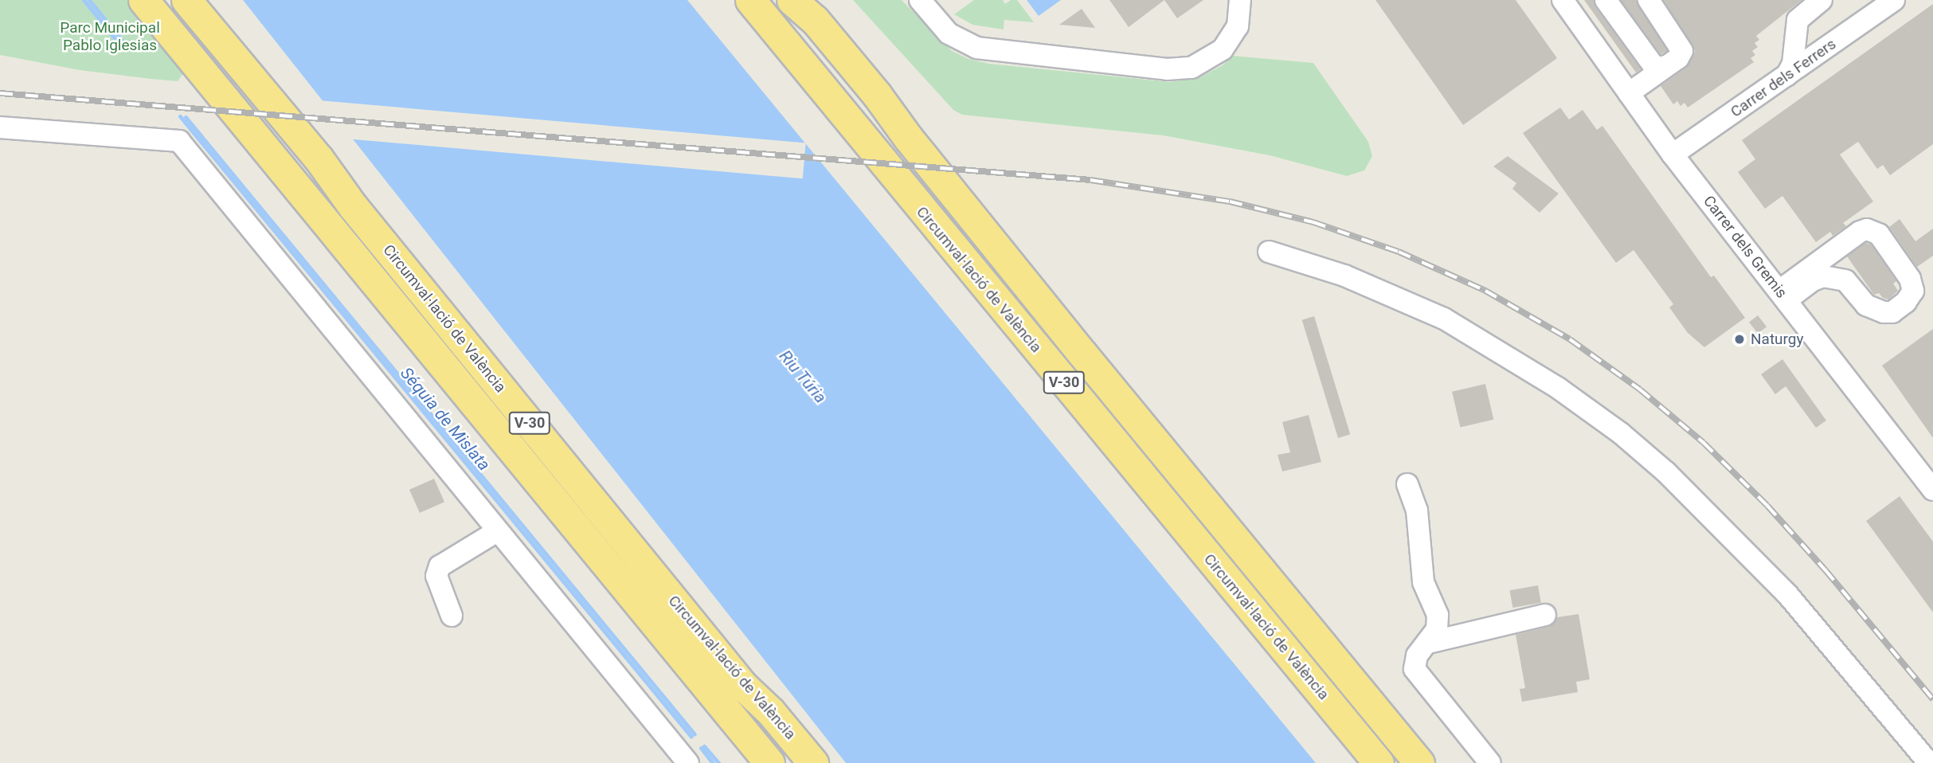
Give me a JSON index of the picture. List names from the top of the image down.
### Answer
{
  "streets": {
    "highway": ["Circumval·lació de València", "V-30"],
    "street": ["Carrer dels Ferrers", "Carrer dels Gremis"]
  },
  "crossings": [
    ["Carrer dels Ferrers", "Carrer dels Gremis"]
  ],
  "water": ["Riu Túria", "Séquia de Mislata"],
  "parks": ["Parc Municipal Pablo Iglesias"],
  "places": ["Naturgy"]
}
